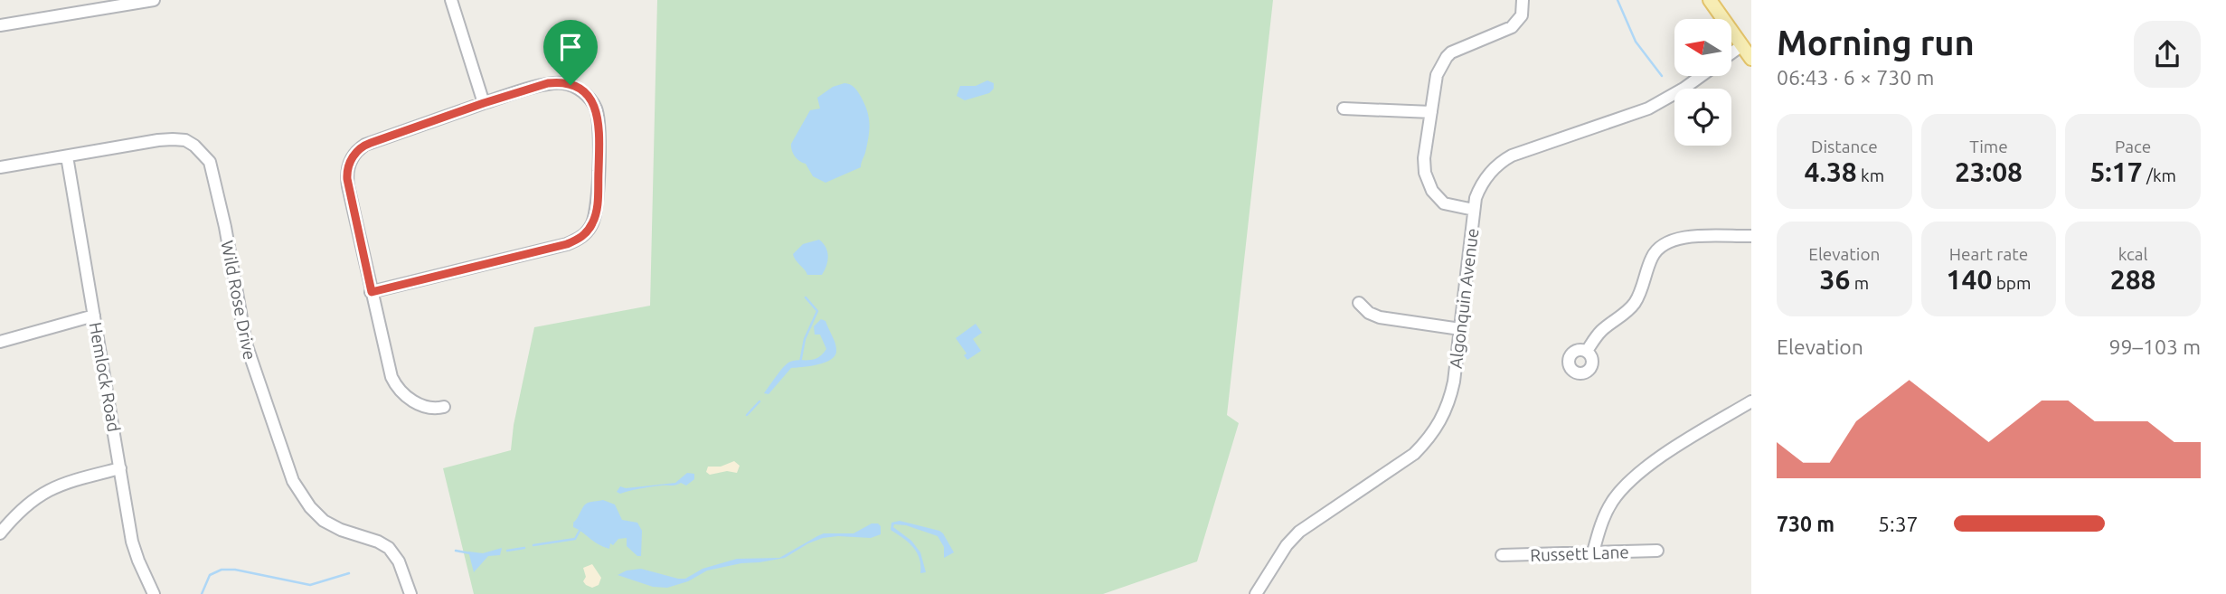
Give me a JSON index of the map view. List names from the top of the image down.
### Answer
{
  "streets": {
    "street": [
      "Algonquin Avenue",
      "Wild Rose Drive",
      "Hemlock Road",
      "Russett Lane"
    ]
  },
  "crossings": [
    ["Wild Rose Drive", "Hemlock Road"]
  ],
  "north": "left",
  "page": {
    "heading": ["Morning run", "06:43 · 6 × 730 m"],
    "stats": [
      ["Distance", "4.38 km"],
      ["Time", "23:08"],
      ["Pace", "5:17 /km"],
      ["Elevation", "36 m"],
      ["Heart rate", "140 bpm"],
      ["kcal", "288"]
    ],
    "chart": ["Elevation", "99–103 m"],
    "list": [
      {
        "name": "730 m",
        "note": "5:37"
      }
    ]
  }
}
